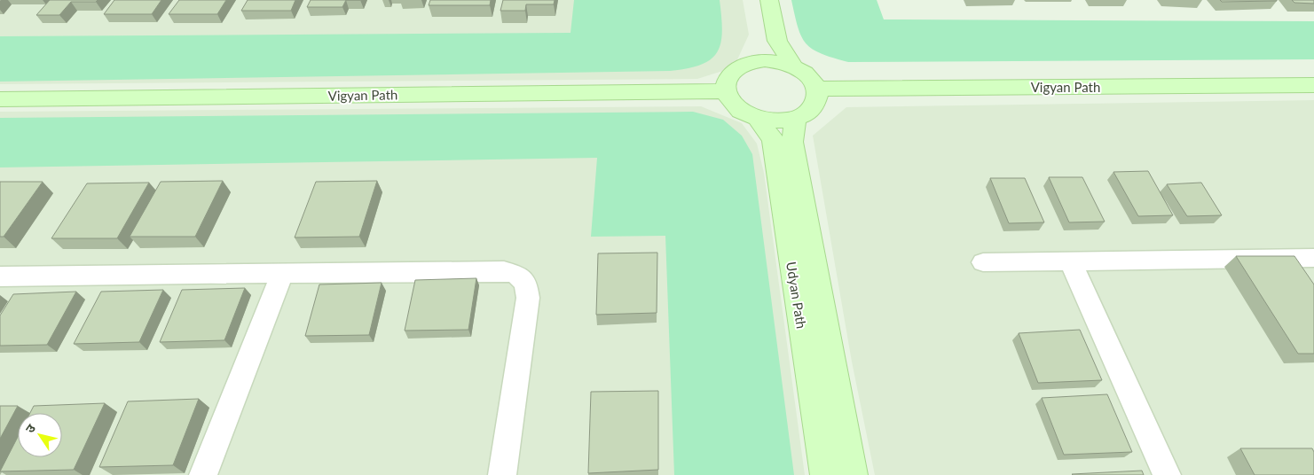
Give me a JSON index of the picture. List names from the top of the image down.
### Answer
{
  "streets": {
    "main road": ["Vigyan Path", "Udyan Path"]
  },
  "crossings": [
    ["Vigyan Path", "Udyan Path"]
  ],
  "north": "top left"
}
